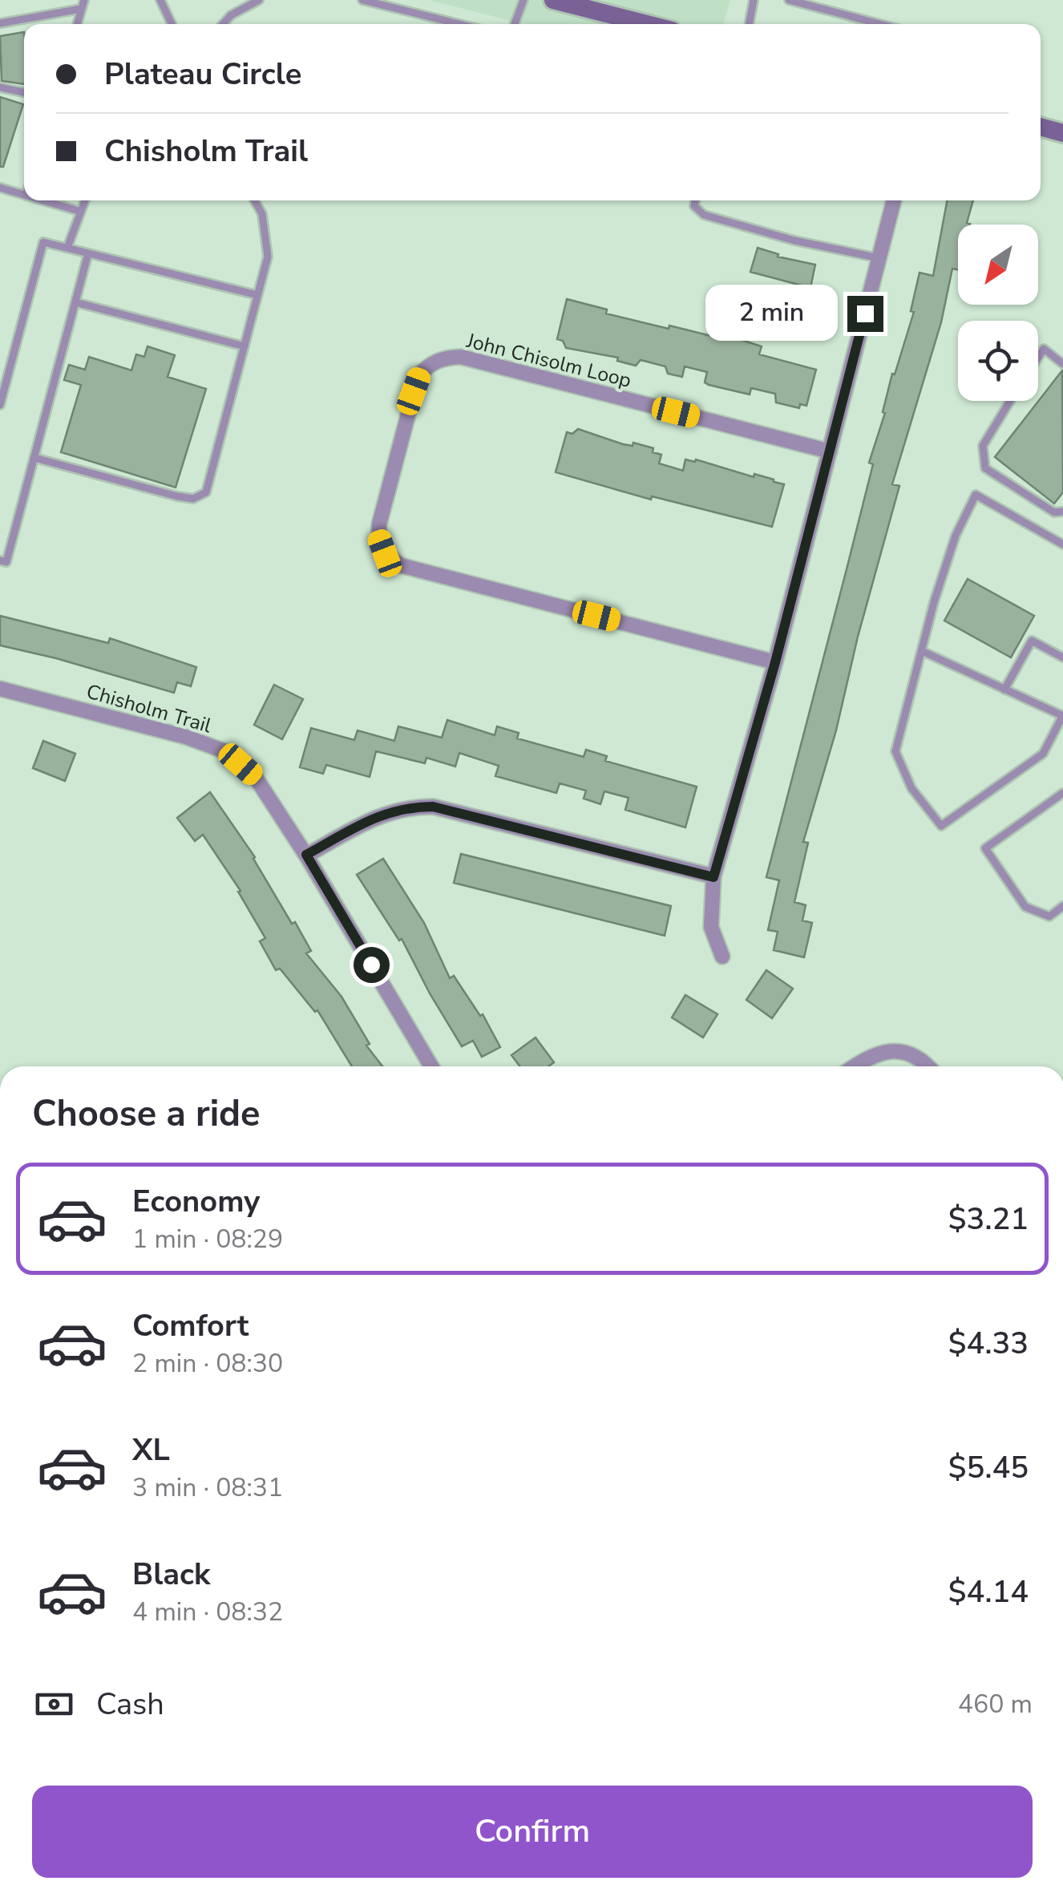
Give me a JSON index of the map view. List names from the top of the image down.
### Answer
{
  "streets": {
    "street": ["John Chisolm Loop", "Chisholm Trail"]
  },
  "north": "bottom left",
  "page": {
    "banner": ["Plateau Circle", "Chisholm Trail"],
    "bubble": "2 min",
    "heading": "Choose a ride",
    "list": [
      {
        "name": "Economy",
        "note": "1 min · 08:29",
        "value": "$3.21"
      },
      {
        "name": "Comfort",
        "note": "2 min · 08:30",
        "value": "$4.33"
      },
      {
        "name": "XL",
        "note": "3 min · 08:31",
        "value": "$5.45"
      },
      {
        "name": "Black",
        "note": "4 min · 08:32",
        "value": "$4.14"
      }
    ],
    "pay": ["Cash", "460 m"],
    "buttons": "Confirm"
  }
}
